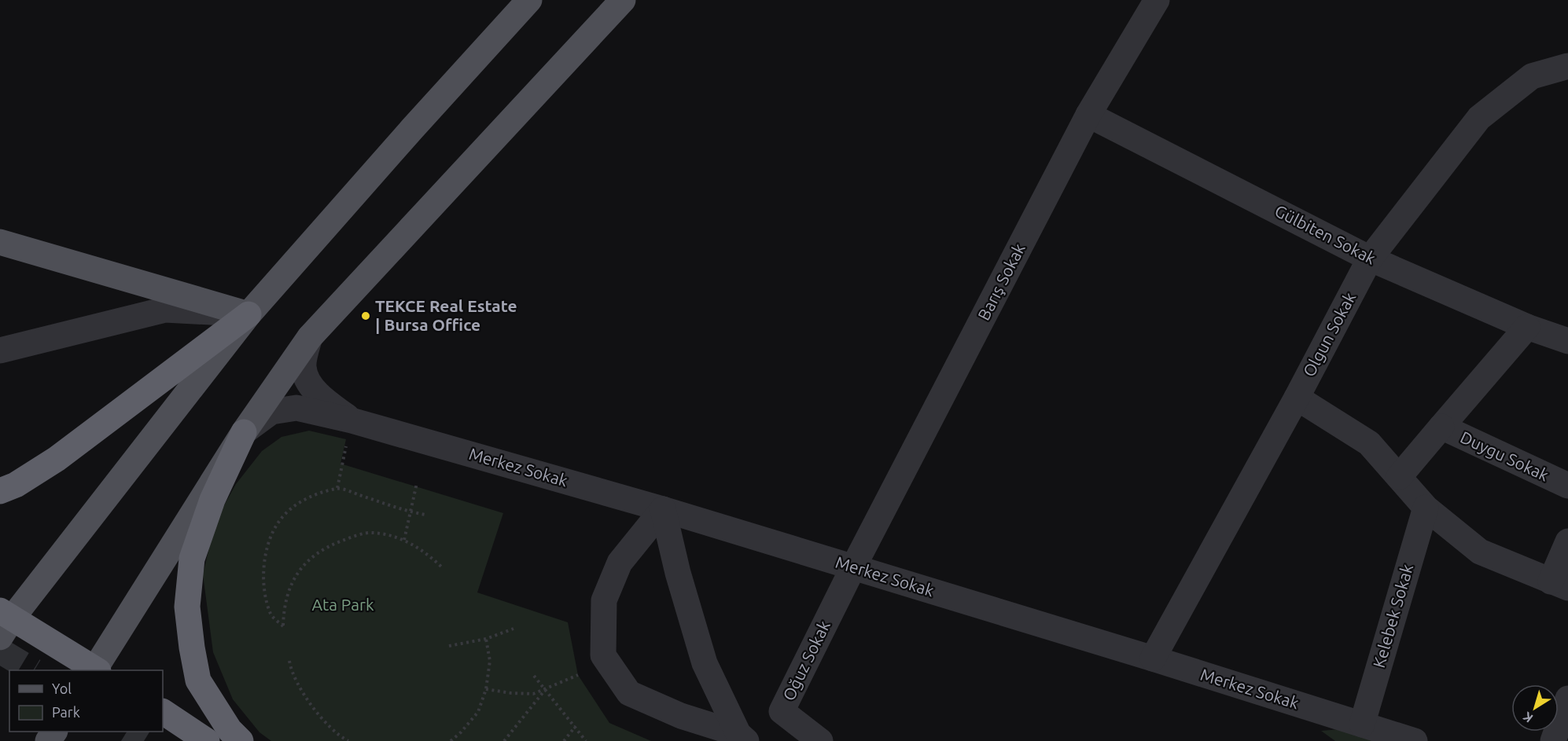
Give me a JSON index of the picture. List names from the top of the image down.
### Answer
{
  "streets": {
    "street": [
      "Gülbiten Sokak",
      "Barış Sokak",
      "Olgun Sokak",
      "Duygu Sokak",
      "Merkez Sokak",
      "Kelebek Sokak",
      "Oğuz Sokak"
    ]
  },
  "crossings": [
    ["Gülbiten Sokak", "Barış Sokak"],
    ["Gülbiten Sokak", "Olgun Sokak"],
    ["Gülbiten Sokak", "Duygu Sokak"],
    ["Barış Sokak", "Merkez Sokak"],
    ["Barış Sokak", "Oğuz Sokak"],
    ["Olgun Sokak", "Merkez Sokak"],
    ["Merkez Sokak", "Kelebek Sokak"],
    ["Merkez Sokak", "Oğuz Sokak"]
  ],
  "parks": ["Ata Park"],
  "places": ["TEKCE Real Estate | Bursa Office"],
  "legend": ["Yol", "Park"],
  "north": "bottom left"
}
